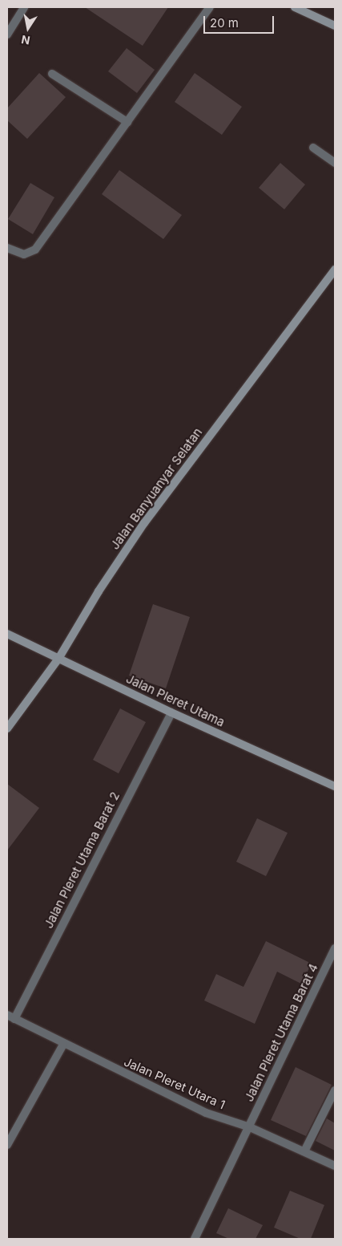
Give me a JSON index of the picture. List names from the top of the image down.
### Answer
{
  "streets": {
    "street": [
      "Jalan Banyuanyar Selatan",
      "Jalan Pleret Utama",
      "Jalan Pleret Utama Barat 2",
      "Jalan Pleret Utama Barat 4",
      "Jalan Pleret Utara 1"
    ]
  },
  "crossings": [
    ["Jalan Banyuanyar Selatan", "Jalan Pleret Utama"],
    ["Jalan Pleret Utama", "Jalan Pleret Utama Barat 2"],
    ["Jalan Pleret Utama Barat 2", "Jalan Pleret Utara 1"],
    ["Jalan Pleret Utama Barat 4", "Jalan Pleret Utara 1"]
  ],
  "scale_bar": "20 m",
  "north": "bottom"
}
